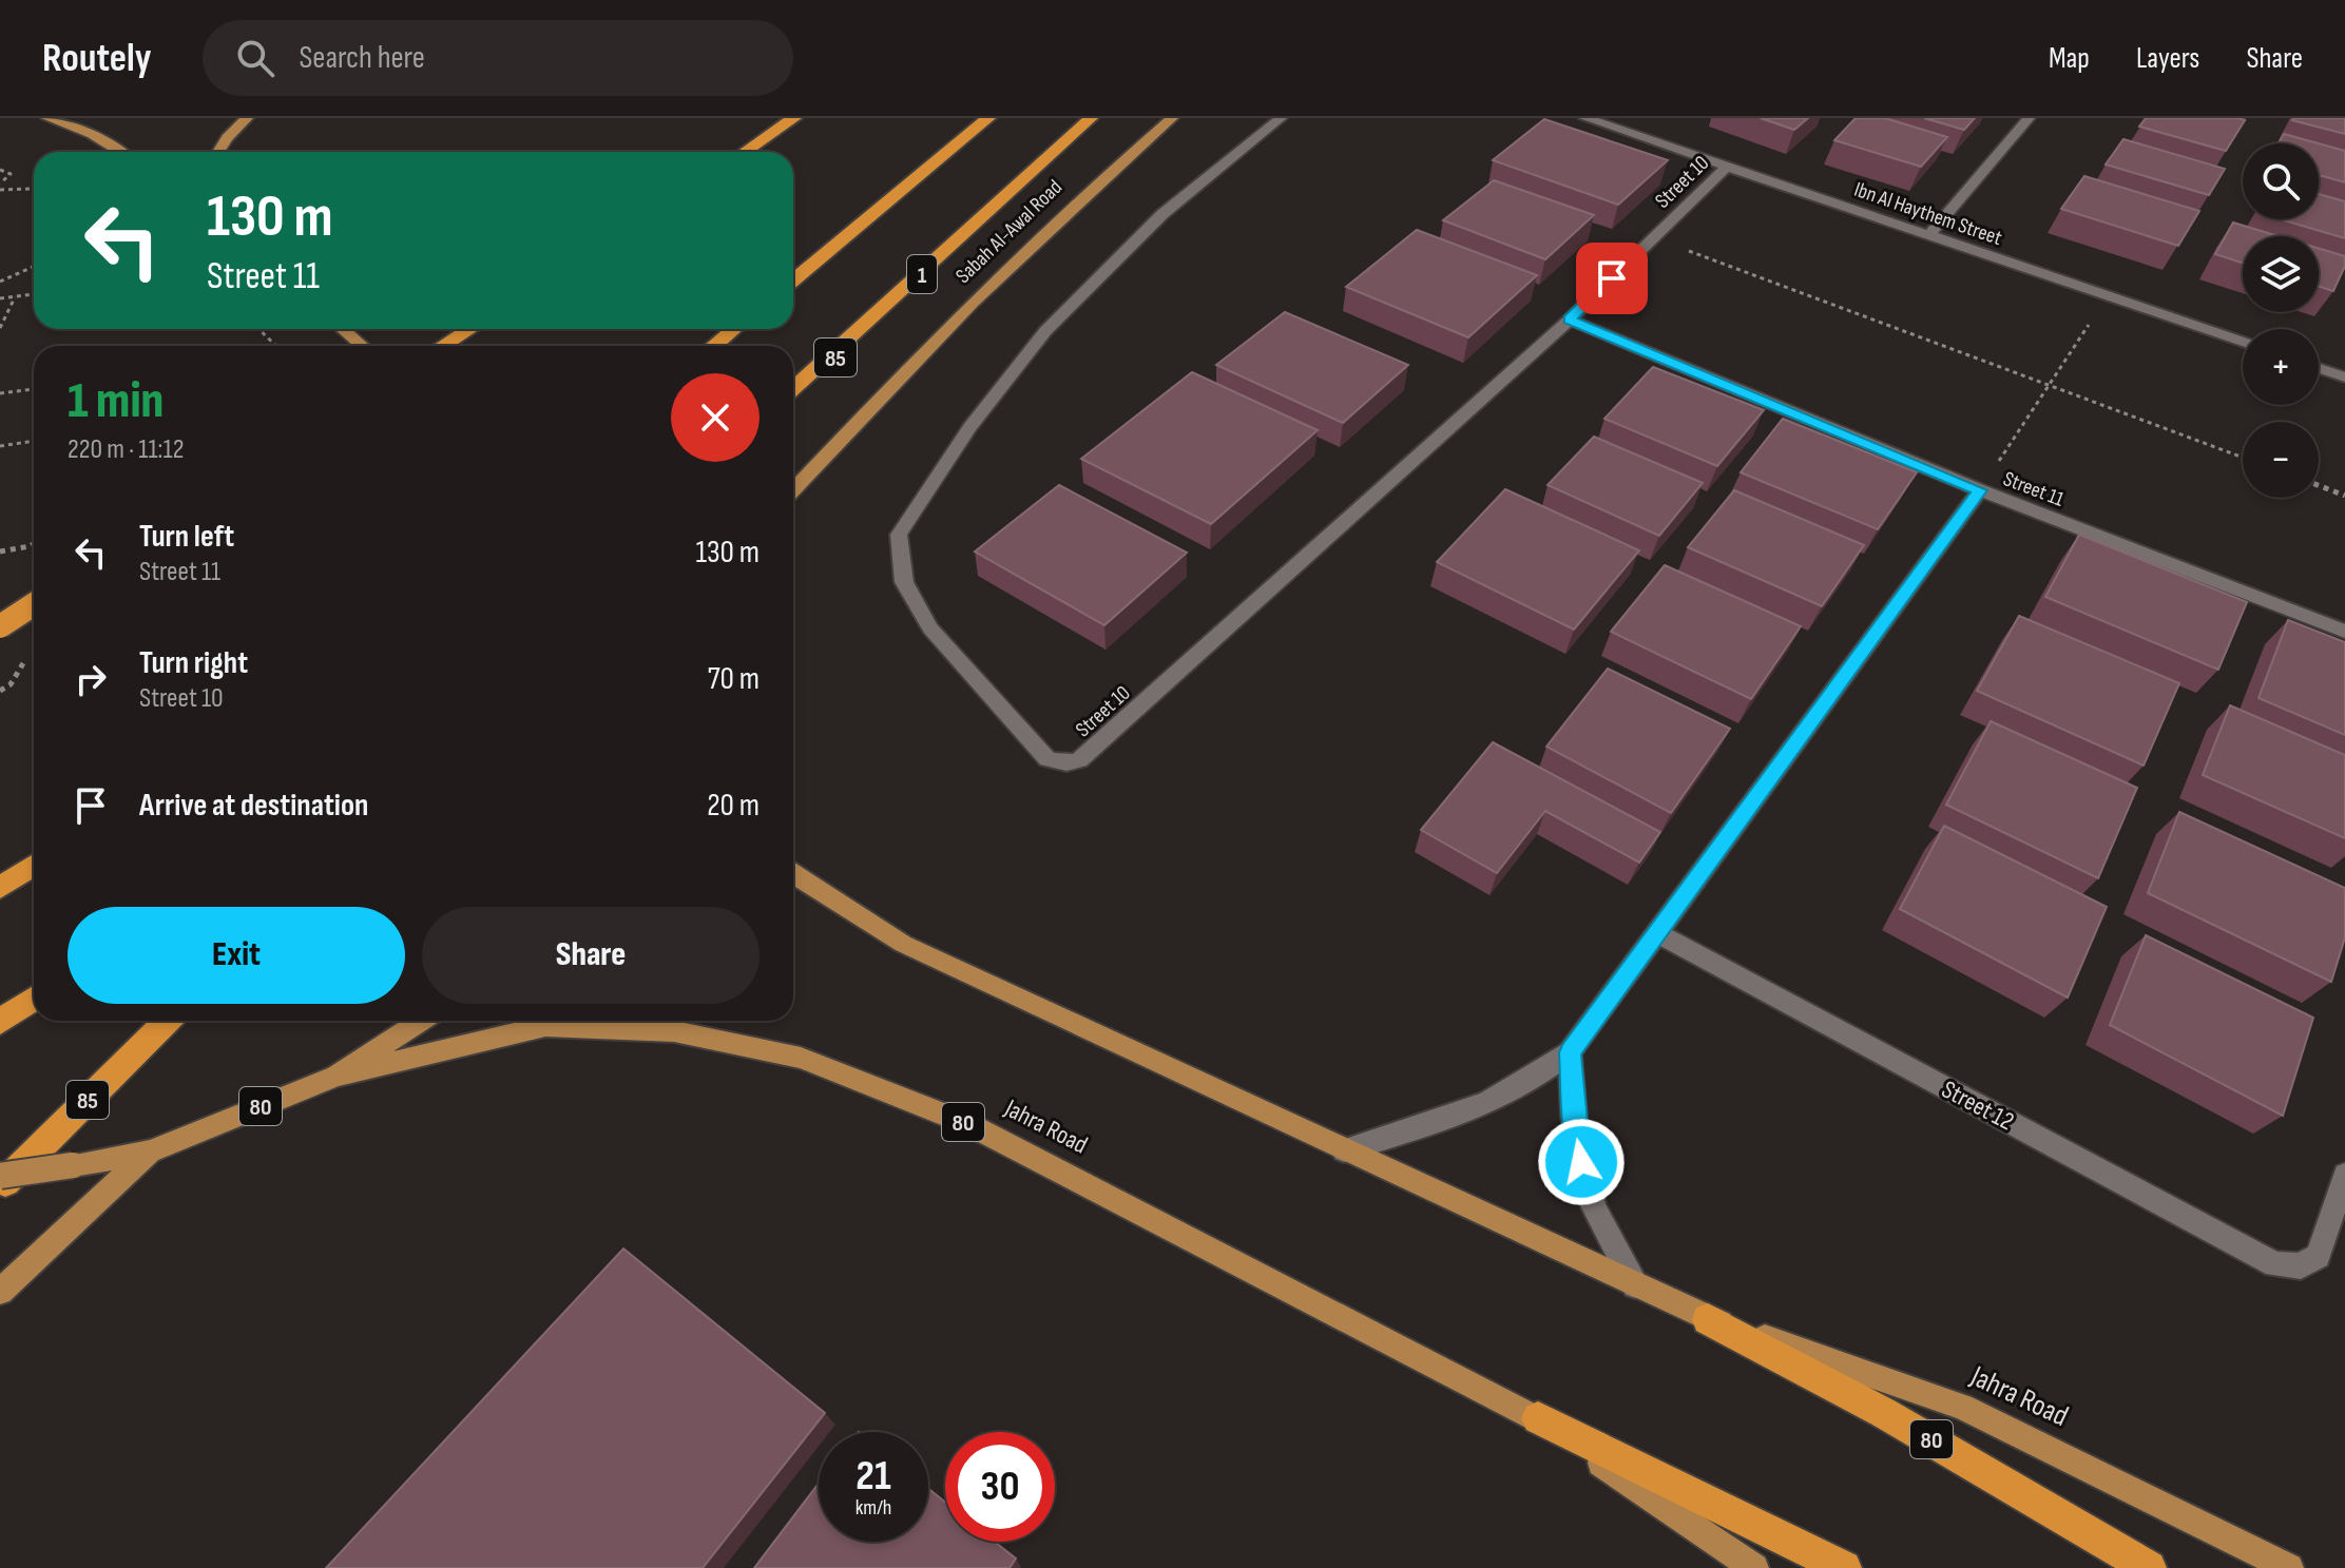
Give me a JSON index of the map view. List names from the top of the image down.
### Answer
{
  "streets": {
    "highway": [
      "Sabah Al-Awal Road",
      "1",
      "85",
      "80",
      "Jahra Road"
    ],
    "street": [
      "Street 10",
      "Ibn Al Haythem Street",
      "Street 11",
      "Street 12"
    ]
  },
  "crossings": [
    ["Street 10", "Ibn Al Haythem Street"],
    ["Street 10", "Street 11"],
    ["Sabah Al-Awal Road", "85"],
    ["80", "Jahra Road"]
  ],
  "page": {
    "header": "Routely",
    "search": "Search here",
    "nav": ["Map", "Layers", "Share"],
    "map_buttons": ["+", "−"],
    "turn": ["130 m", "Street 11"],
    "heading": ["1 min", "220 m · 11:12"],
    "list": [
      {
        "name": "Turn left",
        "note": "Street 11",
        "value": "130 m"
      },
      {
        "name": "Turn right",
        "note": "Street 10",
        "value": "70 m"
      },
      {
        "name": "Arrive at destination",
        "value": "20 m"
      }
    ],
    "buttons": ["Exit", "Share"],
    "speed": "21 km/h",
    "limit": "30"
  }
}
